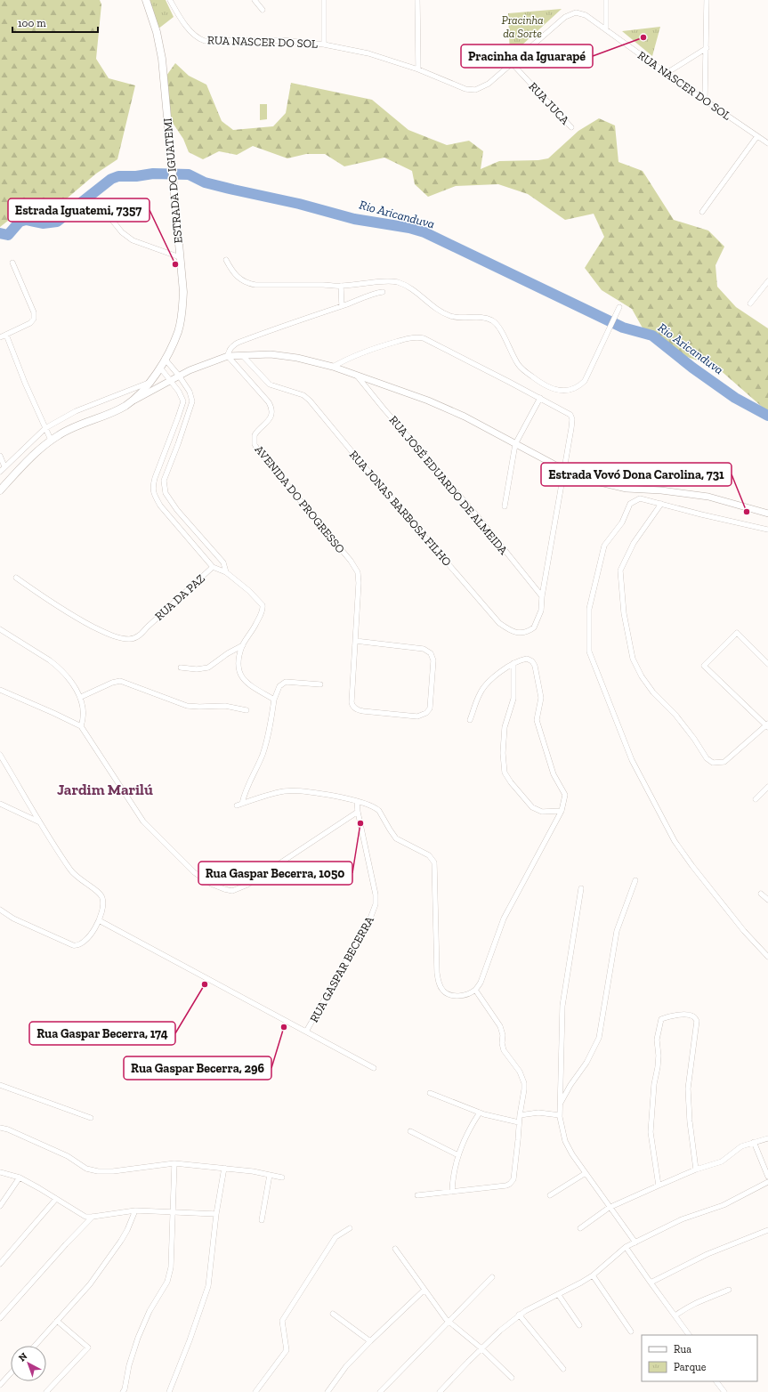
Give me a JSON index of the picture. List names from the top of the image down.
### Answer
{
  "streets": {
    "main road": ["ESTRADA DO IGUATEMI"],
    "street": [
      "RUA NASCER DO SOL",
      "RUA JUCA",
      "RUA JOSÉ EDUARDO DE ALMEIDA",
      "AVENIDA DO PROGRESSO",
      "RUA JONAS BARBOSA FILHO",
      "RUA DA PAZ",
      "RUA GASPAR BECERRA"
    ]
  },
  "crossings": [
    ["RUA NASCER DO SOL", "RUA JUCA"],
    ["RUA JOSÉ EDUARDO DE ALMEIDA", "RUA JONAS BARBOSA FILHO"]
  ],
  "districts": ["Jardim Marilú"],
  "water": ["Rio Aricanduva"],
  "parks": ["Pracinha da Sorte"],
  "places": [
    "Pracinha da Iguarapé",
    "Estrada Iguatemi, 7357",
    "Estrada Vovó Dona Carolina, 731",
    "Rua Gaspar Becerra, 1050",
    "Rua Gaspar Becerra, 174",
    "Rua Gaspar Becerra, 296"
  ],
  "legend": ["Rua", "Parque"],
  "scale_bar": "100 m",
  "north": "top left"
}
